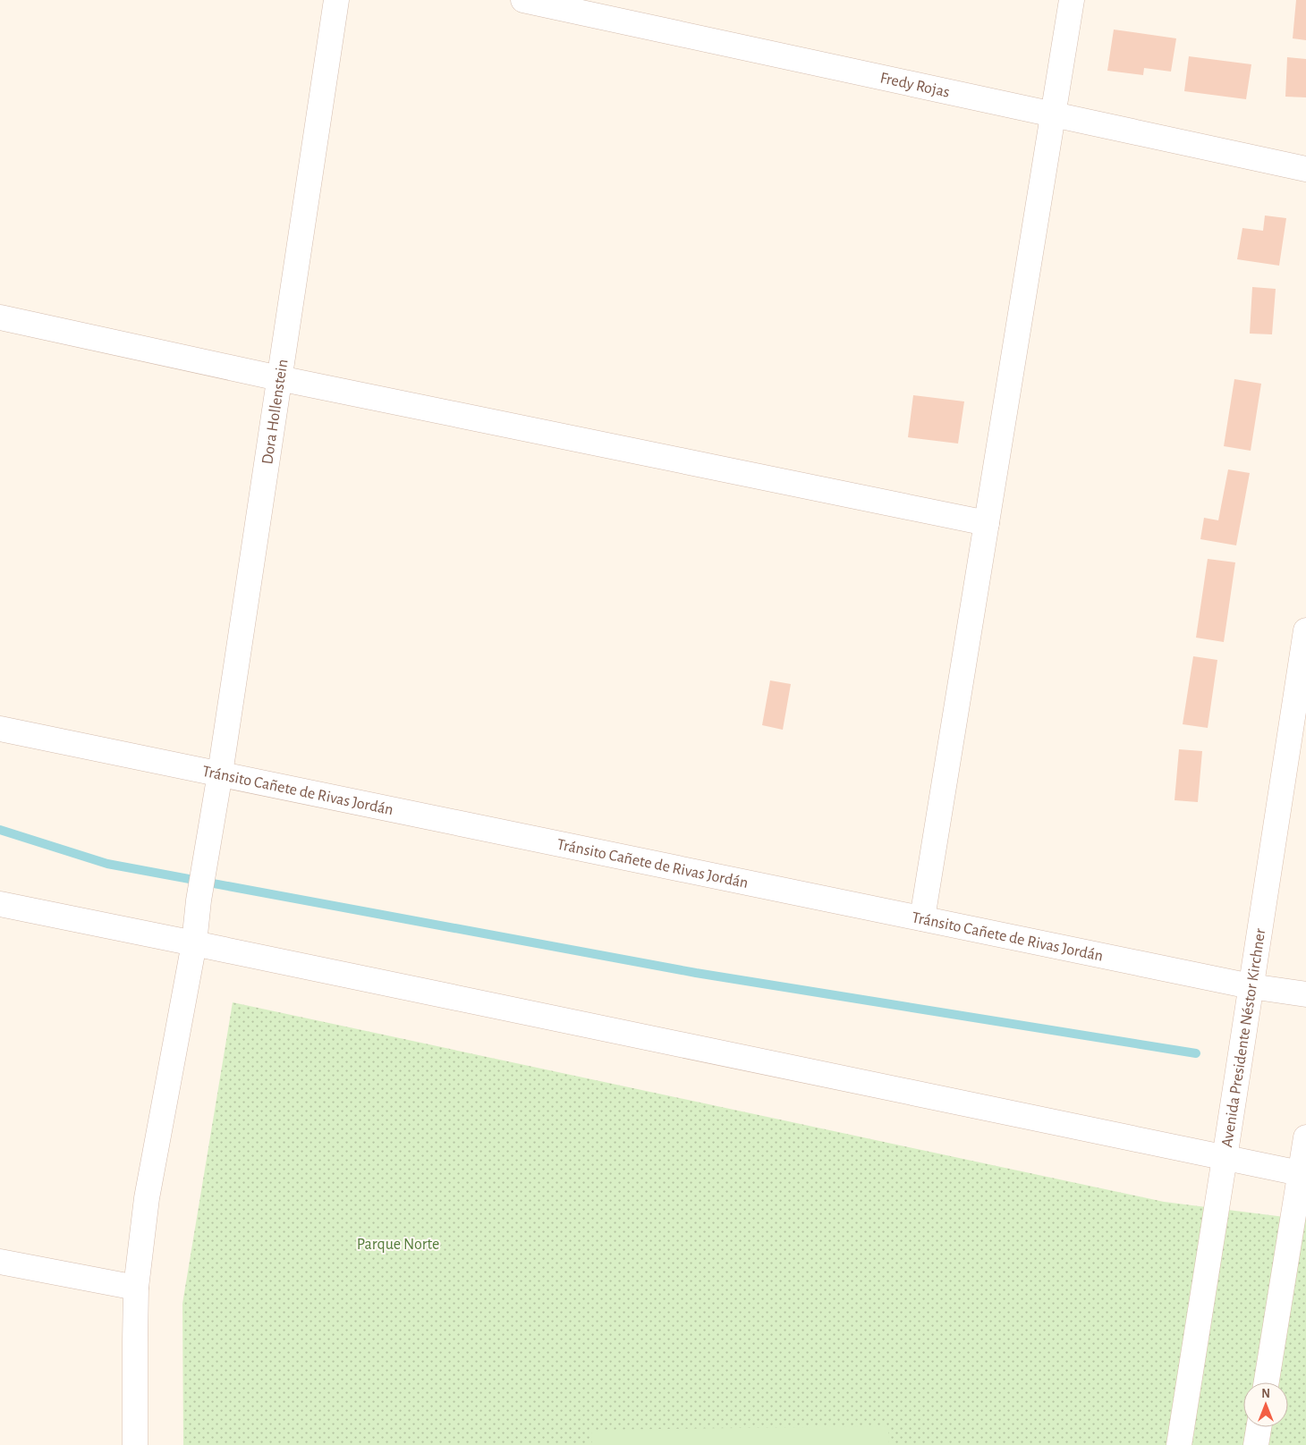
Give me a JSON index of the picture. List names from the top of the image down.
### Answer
{
  "streets": {
    "street": [
      "Fredy Rojas",
      "Dora Hollenstein",
      "Tránsito Cañete de Rivas Jordán",
      "Avenida Presidente Néstor Kirchner"
    ]
  },
  "crossings": [
    ["Dora Hollenstein", "Tránsito Cañete de Rivas Jordán"],
    ["Tránsito Cañete de Rivas Jordán", "Avenida Presidente Néstor Kirchner"]
  ],
  "parks": ["Parque Norte"],
  "north": "top"
}
